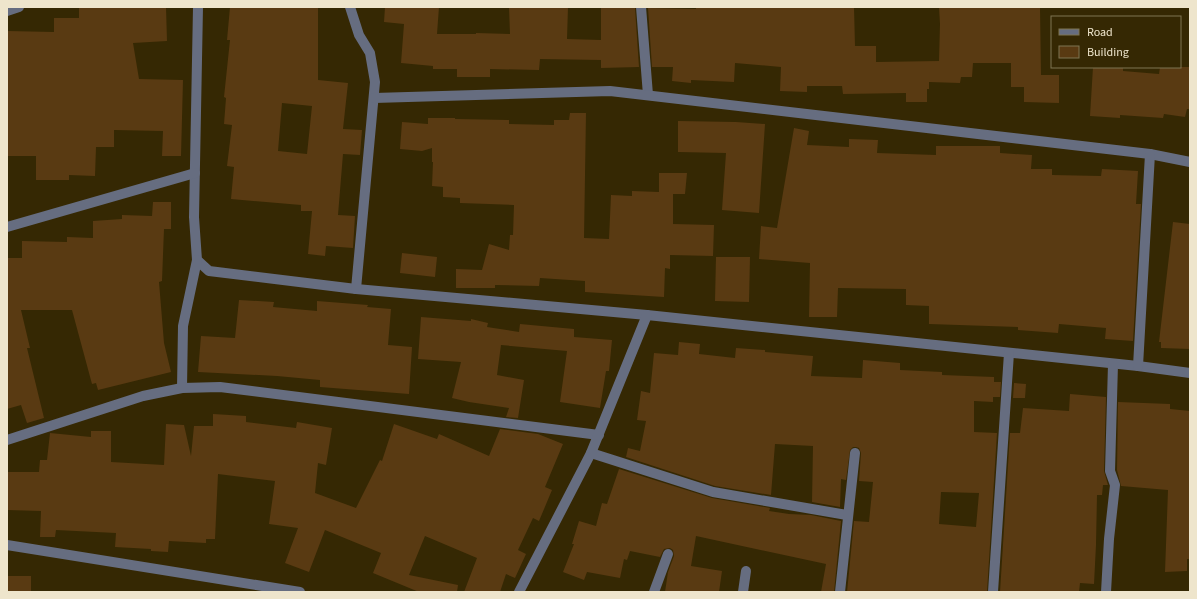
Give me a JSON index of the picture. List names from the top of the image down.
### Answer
{
  "legend": ["Road", "Building"]
}
